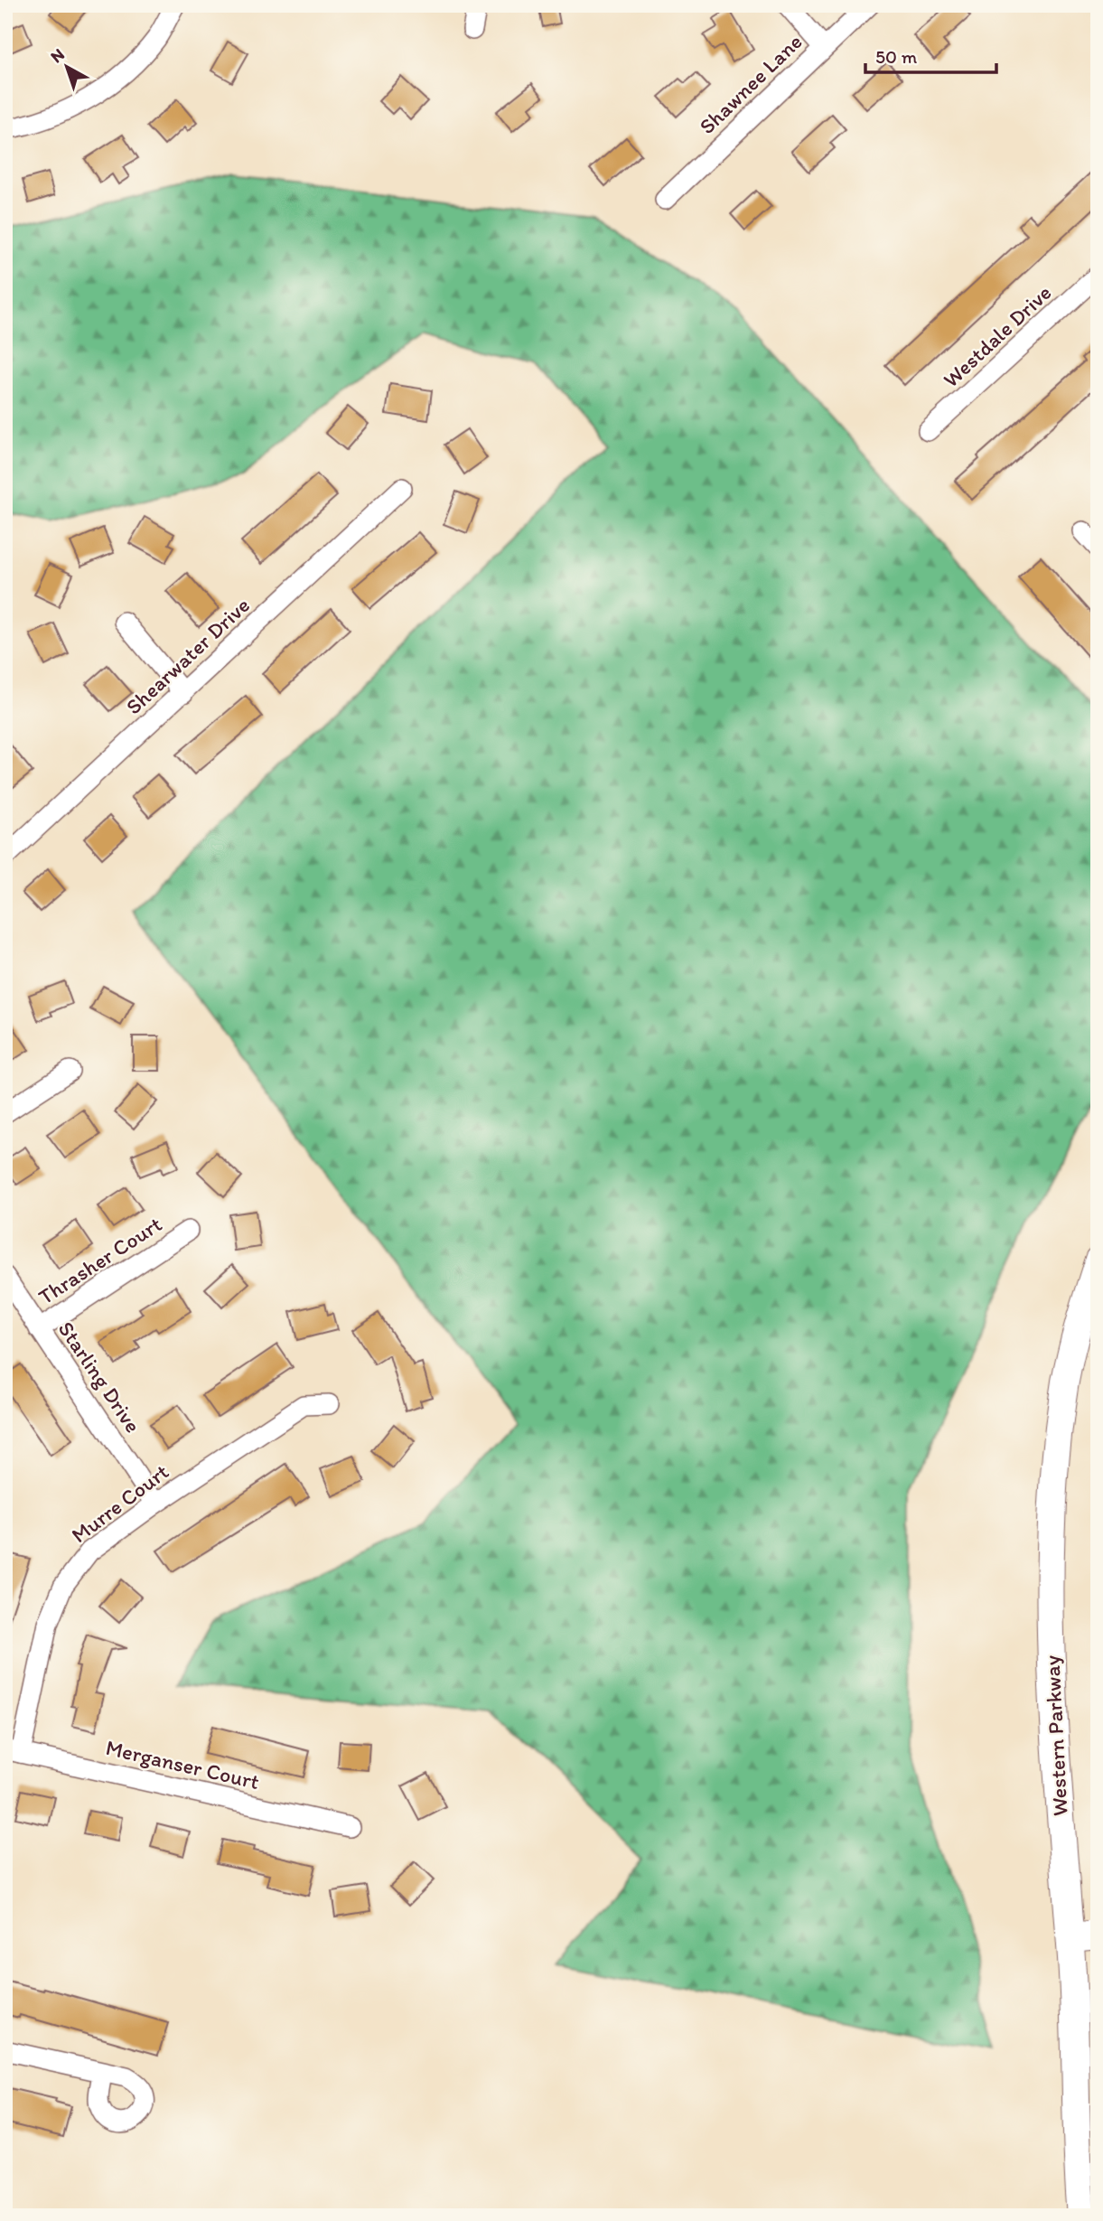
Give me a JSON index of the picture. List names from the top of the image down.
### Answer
{
  "streets": {
    "main road": ["Western Parkway"],
    "street": [
      "Shawnee Lane",
      "Westdale Drive",
      "Shearwater Drive",
      "Thrasher Court",
      "Starling Drive",
      "Murre Court",
      "Merganser Court"
    ]
  },
  "crossings": [
    ["Thrasher Court", "Starling Drive"],
    ["Starling Drive", "Murre Court"],
    ["Murre Court", "Merganser Court"]
  ],
  "scale_bar": "50 m",
  "north": "top left"
}
